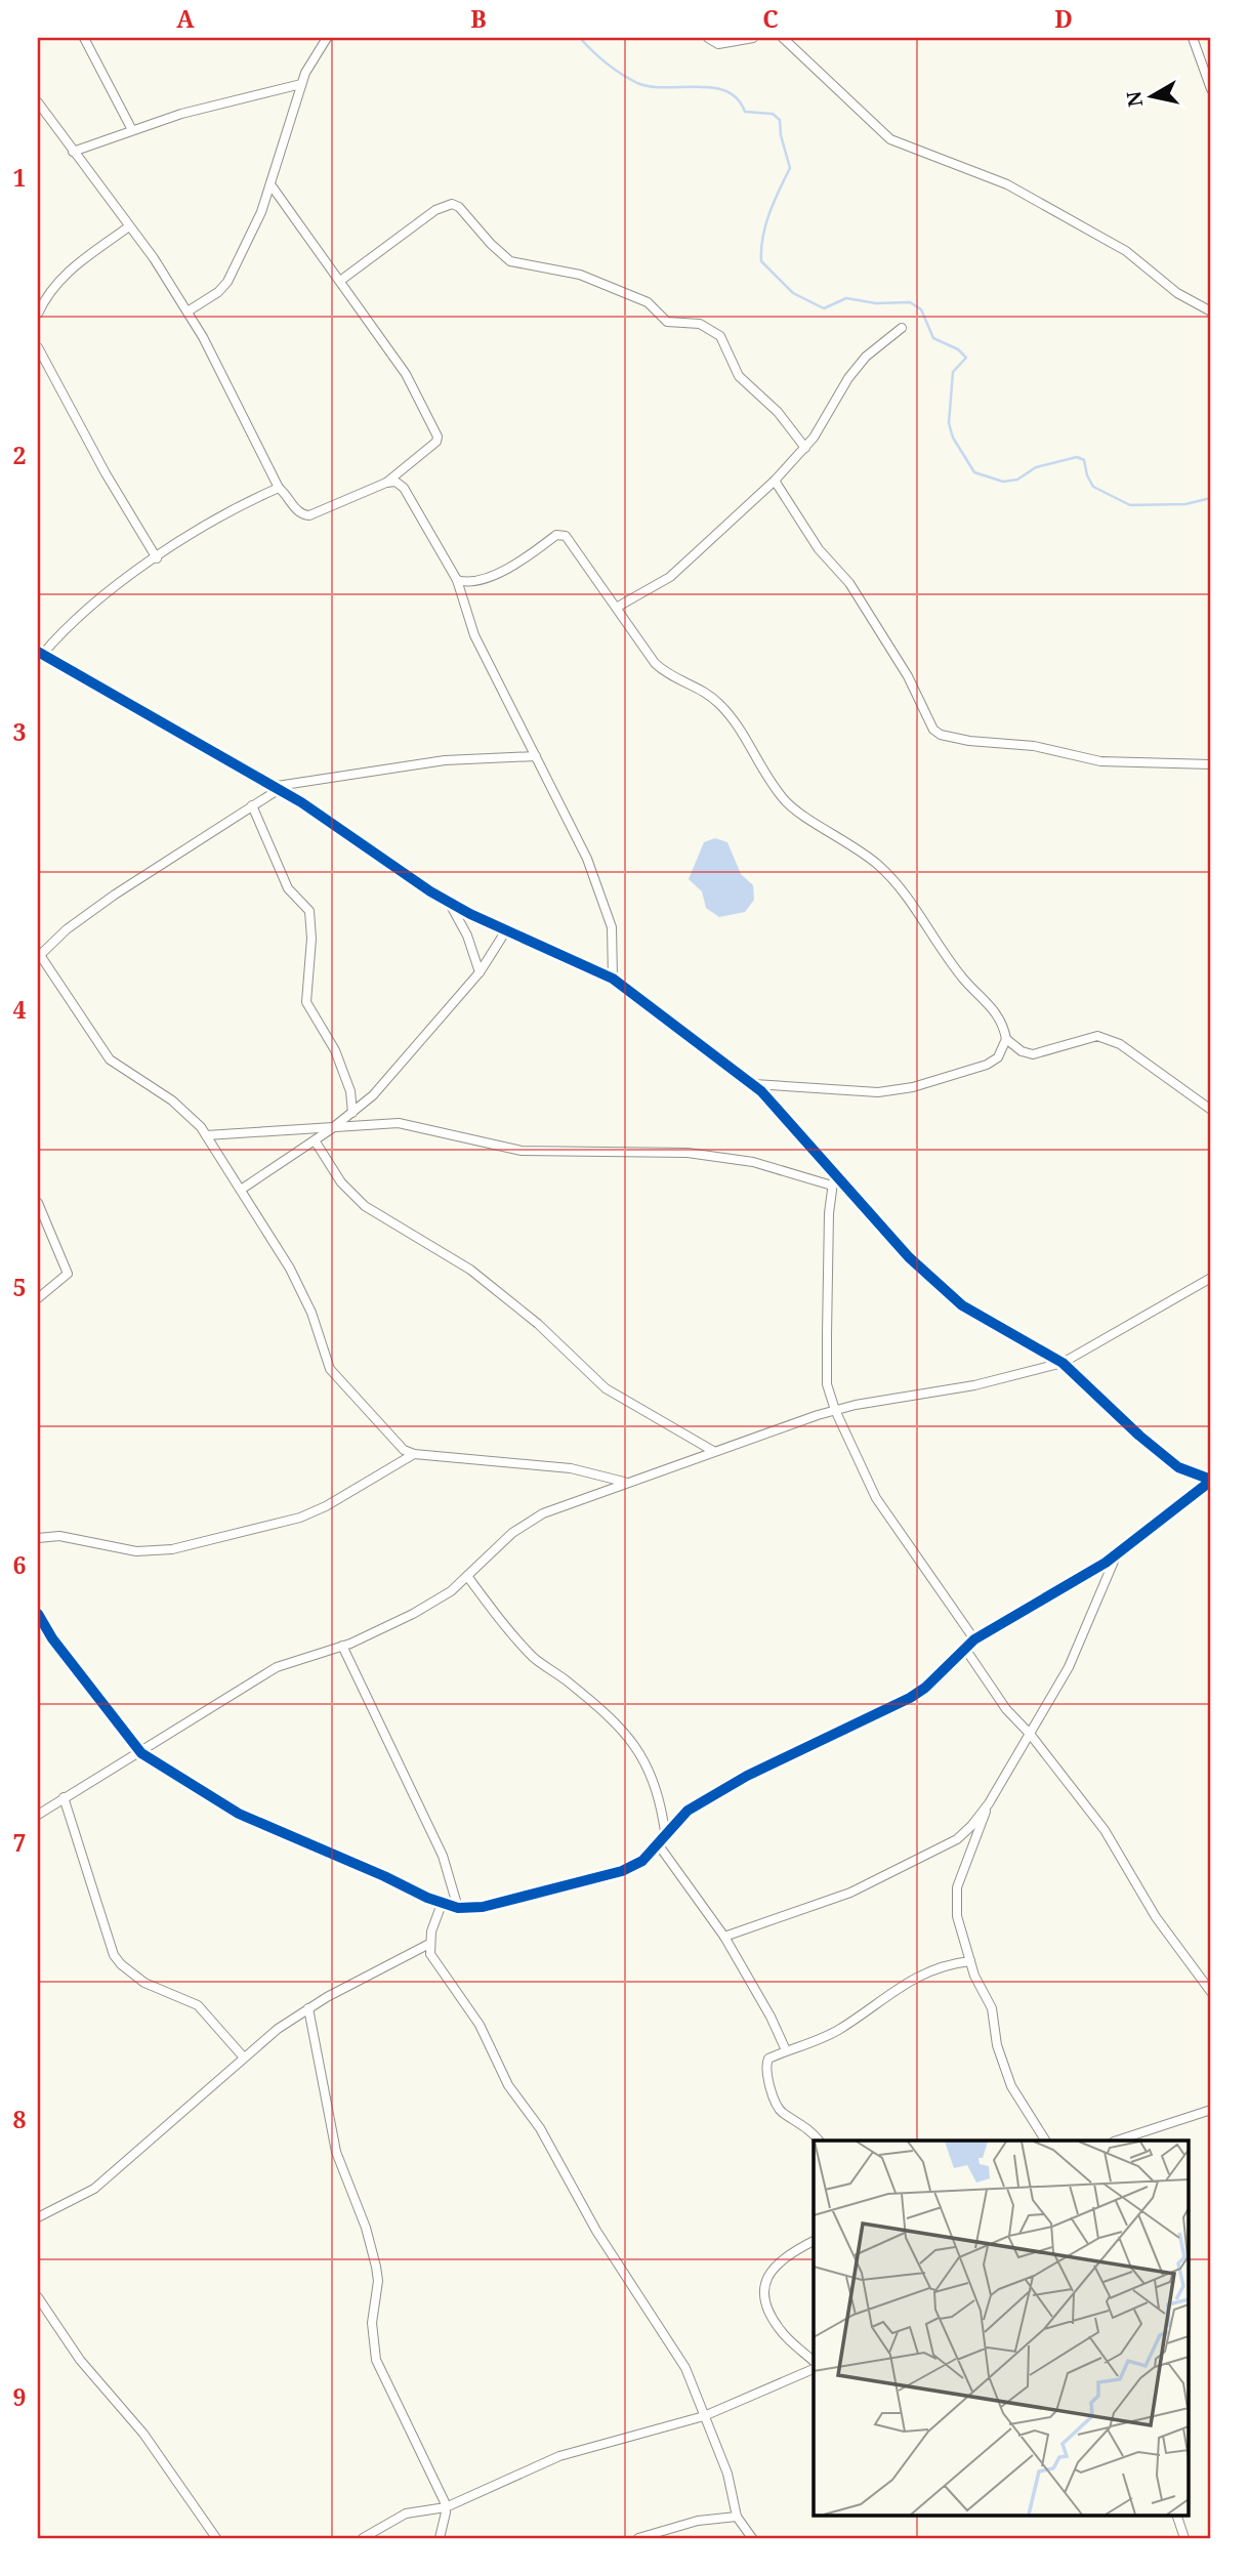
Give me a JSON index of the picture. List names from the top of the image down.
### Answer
{
  "north": "left",
  "grid": {
    "columns": [
      "A",
      "B",
      "C",
      "D"
    ],
    "rows": [
      "1",
      "2",
      "3",
      "4",
      "5",
      "6",
      "7",
      "8",
      "9"
    ]
  }
}
